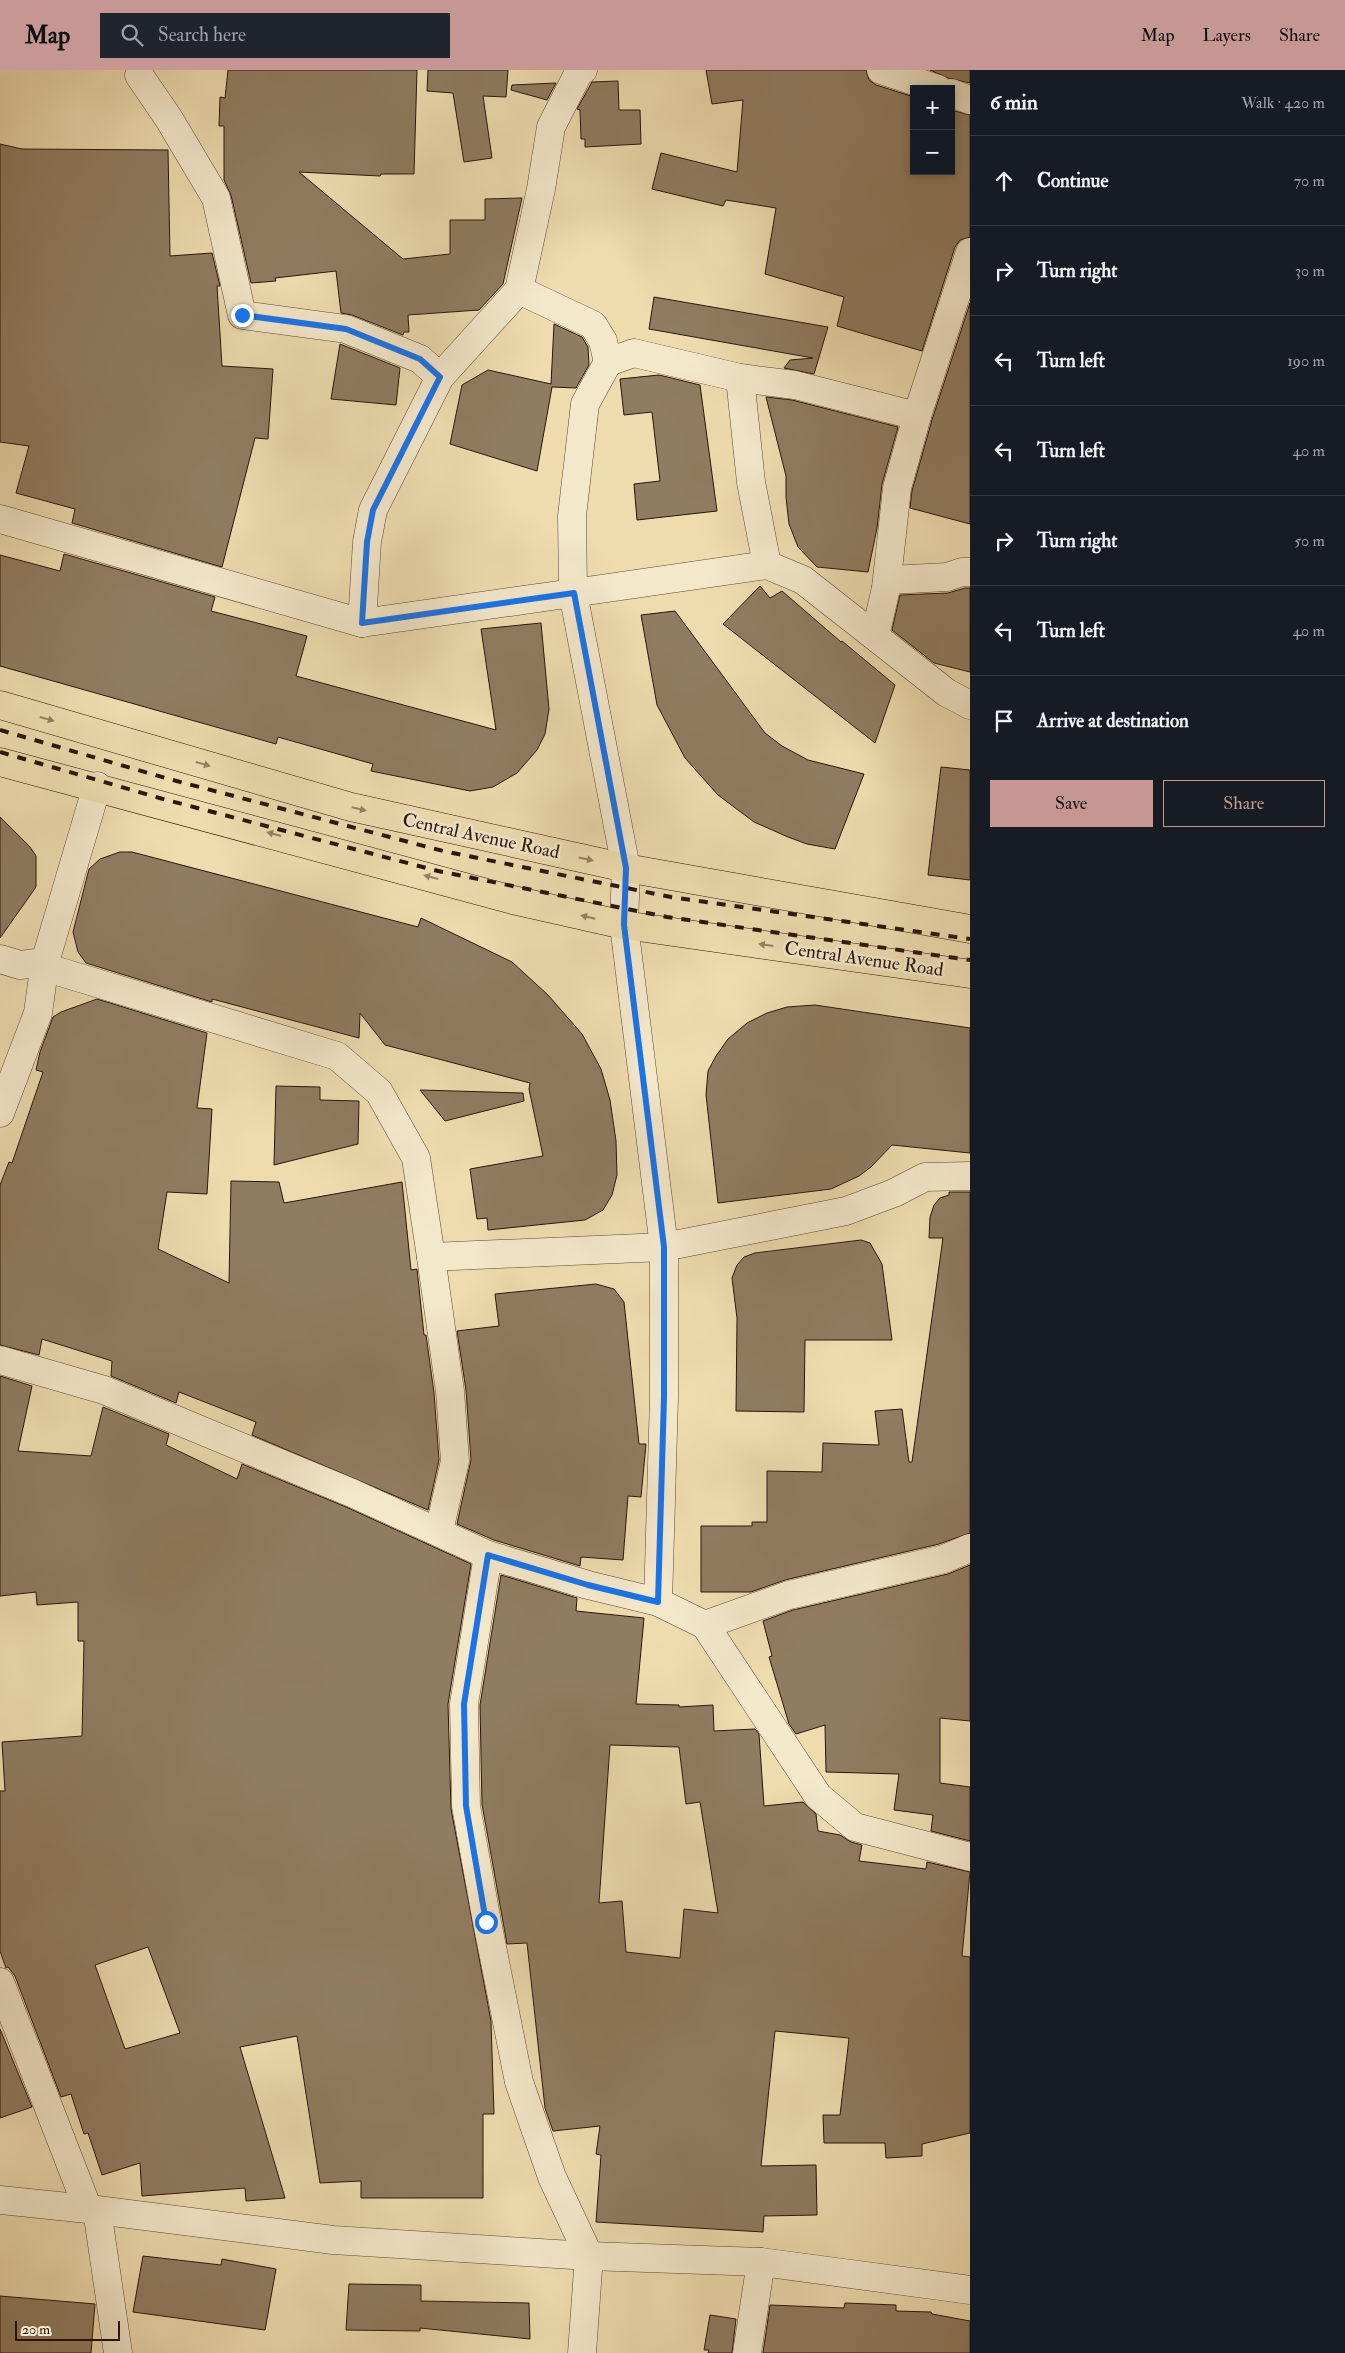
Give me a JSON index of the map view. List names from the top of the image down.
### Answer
{
  "streets": {
    "main road": ["Central Avenue Road"]
  },
  "scale_bar": "20 m",
  "page": {
    "header": "Map",
    "search": "Search here",
    "nav": ["Map", "Layers", "Share"],
    "heading": ["6 min", "Walk · 420 m"],
    "map_buttons": ["+", "−"],
    "list": [
      ["Continue", "70 m"],
      ["Turn right", "30 m"],
      ["Turn left", "190 m"],
      ["Turn left", "40 m"],
      ["Turn right", "50 m"],
      ["Turn left", "40 m"],
      "Arrive at destination"
    ],
    "buttons": ["Save", "Share"],
    "scale": "20 m"
  }
}
